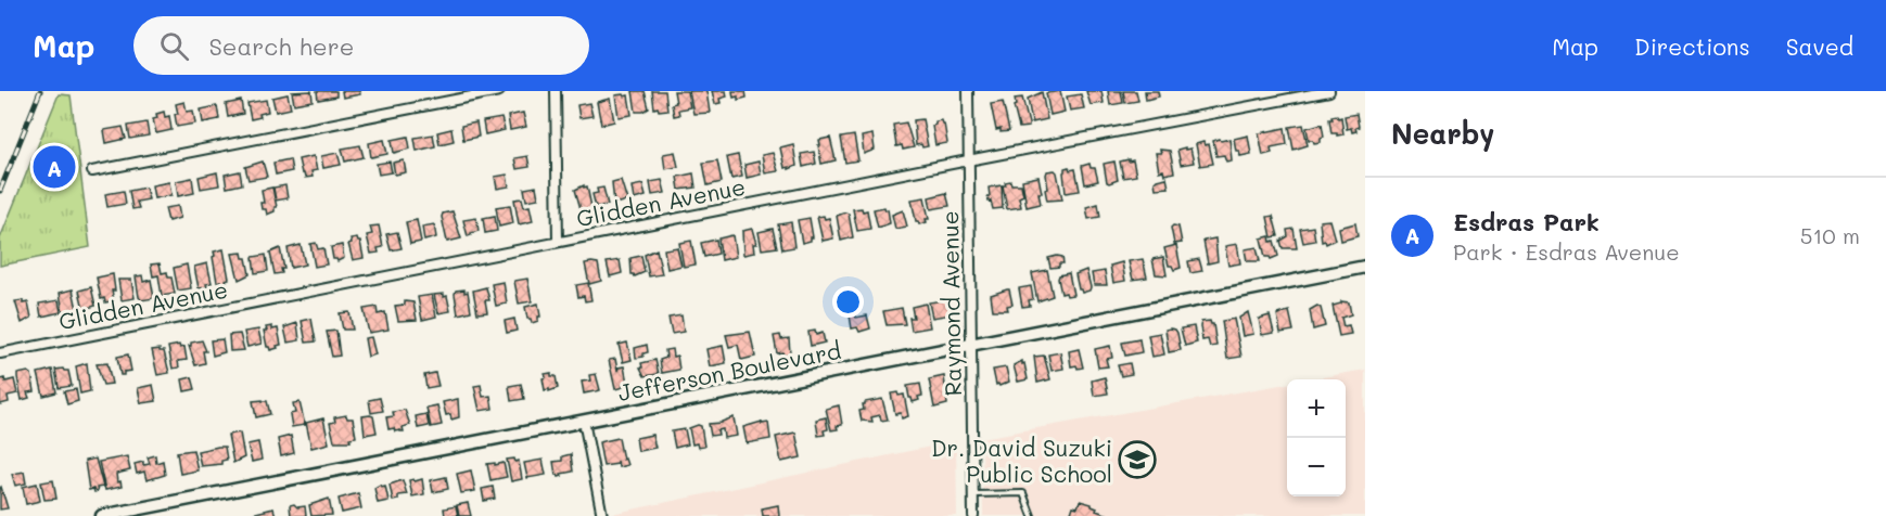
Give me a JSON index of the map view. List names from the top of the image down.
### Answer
{
  "streets": {
    "street": ["Glidden Avenue", "Raymond Avenue", "Jefferson Boulevard"]
  },
  "crossings": [
    ["Glidden Avenue", "Raymond Avenue"],
    ["Raymond Avenue", "Jefferson Boulevard"]
  ],
  "places": {
    "school or university": ["Dr. David Suzuki Public School"]
  },
  "page": {
    "header": "Map",
    "search": "Search here",
    "nav": ["Map", "Directions", "Saved"],
    "heading": "Nearby",
    "pins": "A",
    "list": [
      {
        "mark": "A",
        "name": "Esdras Park",
        "note": "Park · Esdras Avenue",
        "value": "510 m"
      }
    ],
    "map_buttons": ["+", "−"]
  }
}
